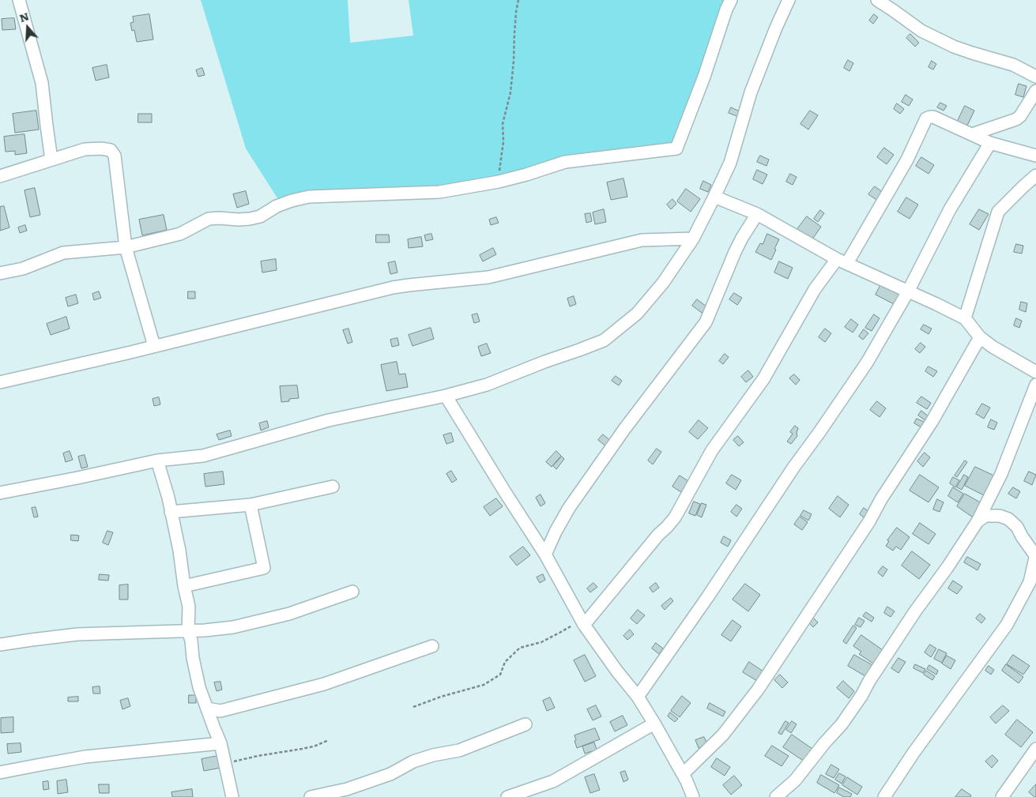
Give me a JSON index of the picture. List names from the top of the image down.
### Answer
{
  "north": "top"
}
